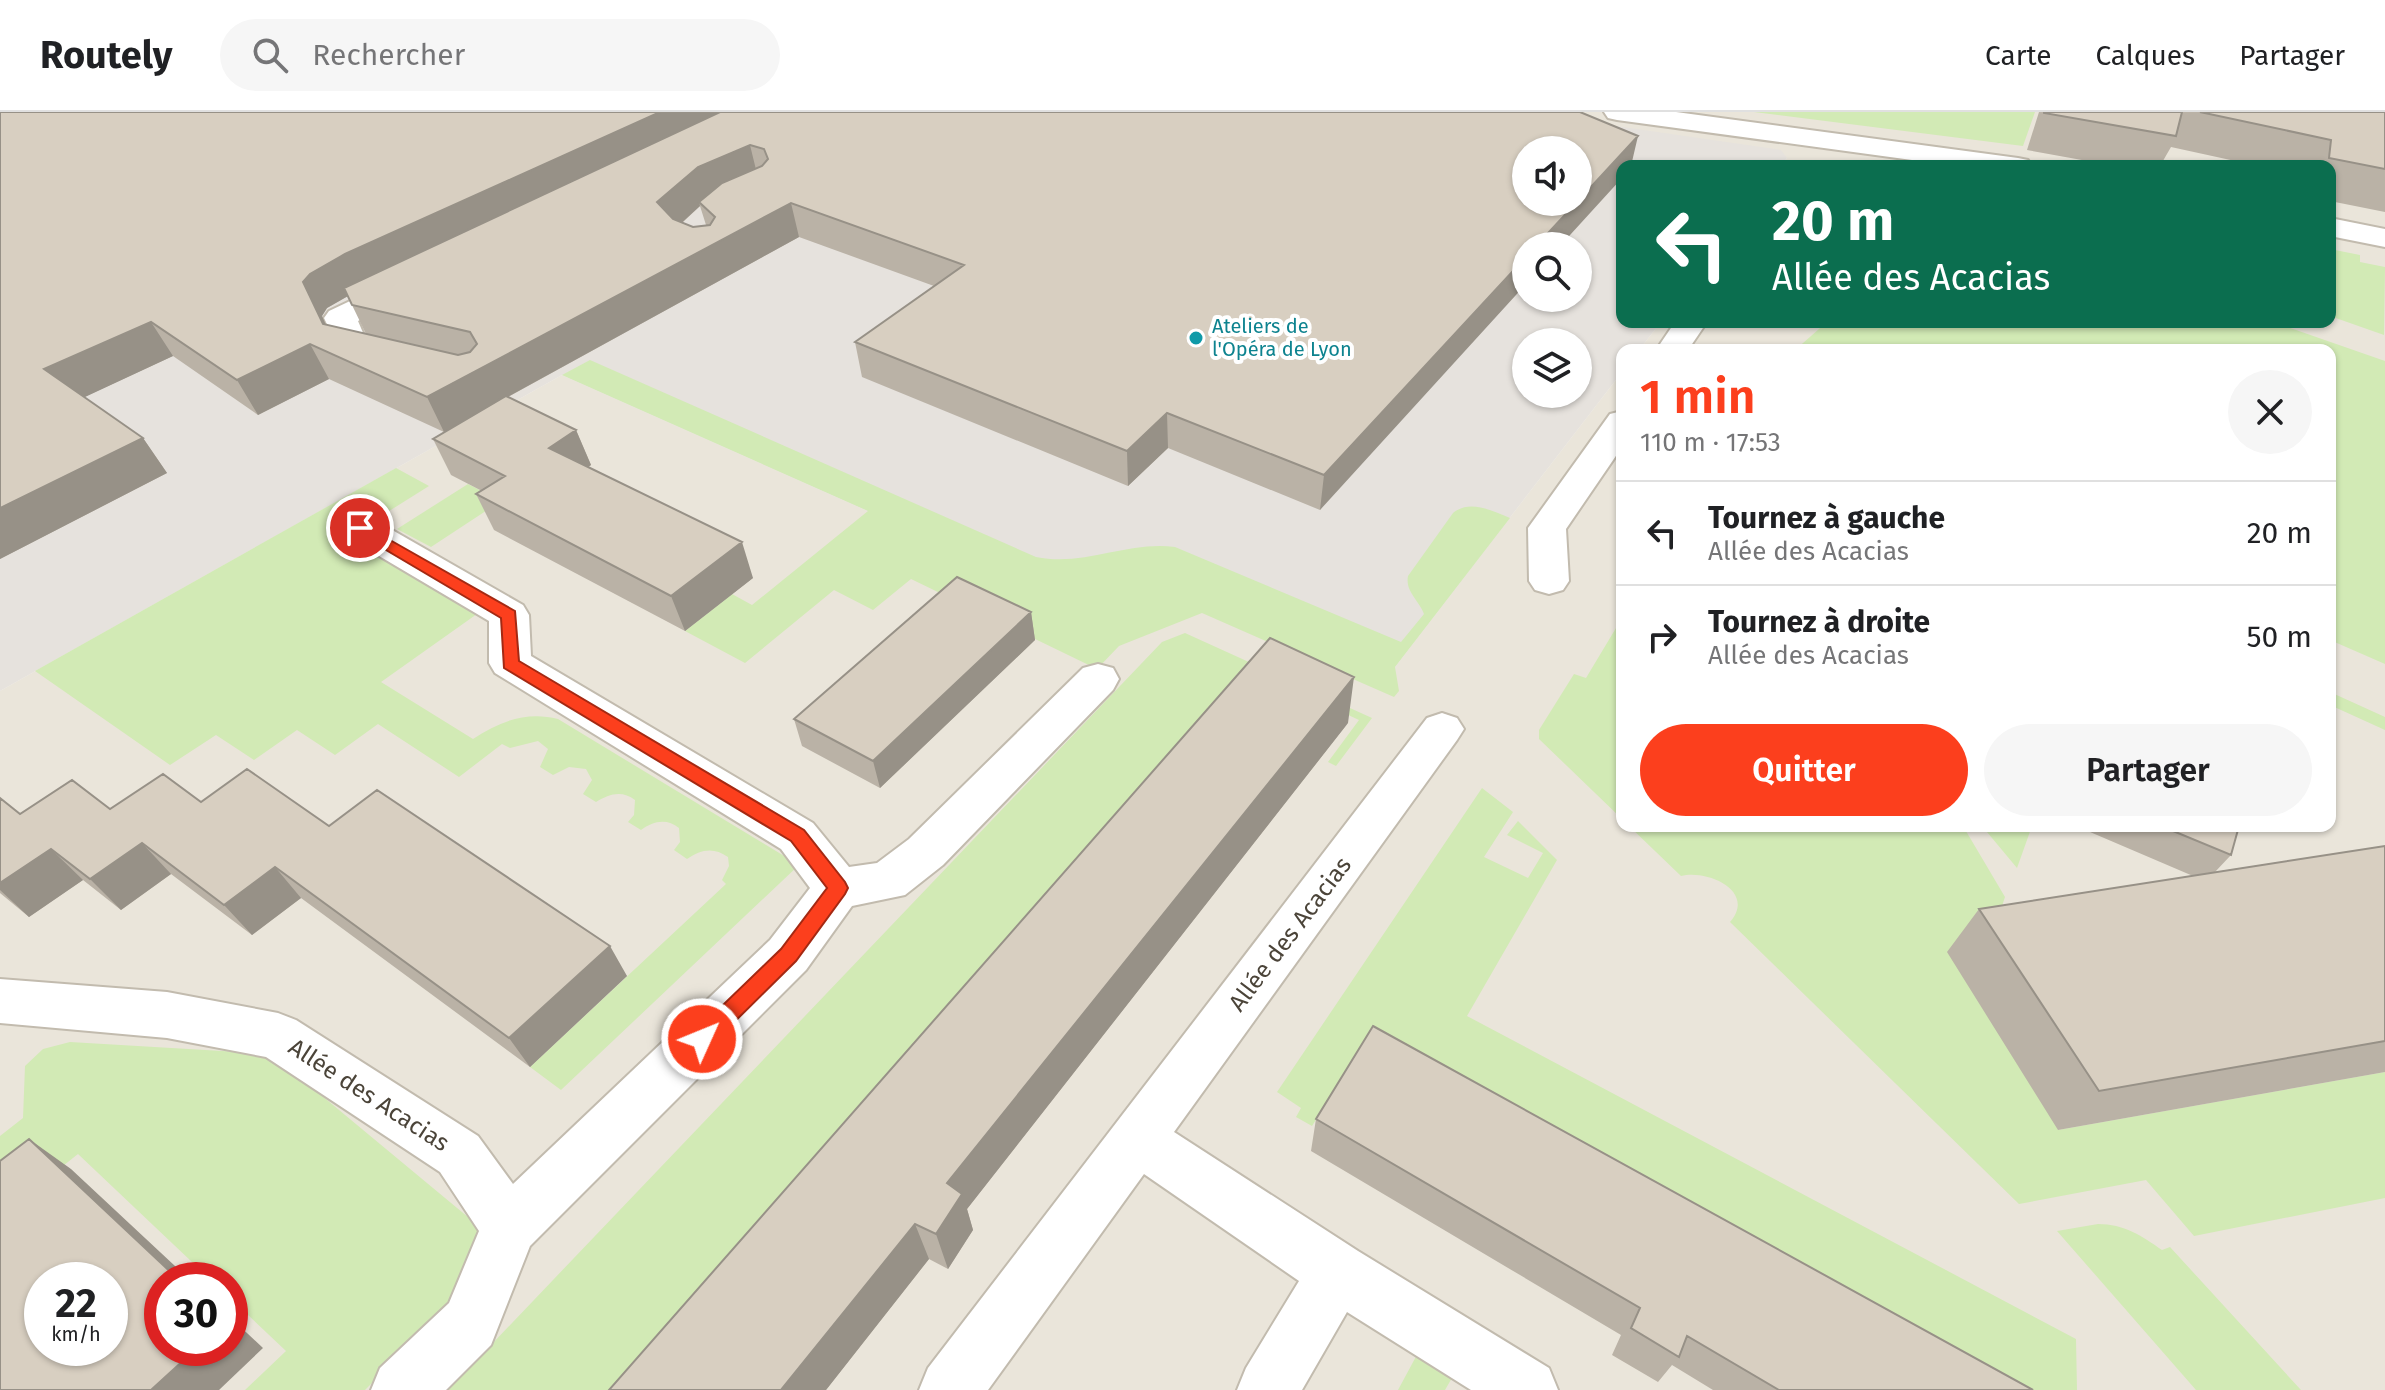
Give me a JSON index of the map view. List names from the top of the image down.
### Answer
{
  "streets": {
    "street": ["Allée des Acacias"]
  },
  "places": ["Ateliers de l'Opéra de Lyon"],
  "page": {
    "header": "Routely",
    "search": "Rechercher",
    "nav": ["Carte", "Calques", "Partager"],
    "turn": ["20 m", "Allée des Acacias"],
    "heading": ["1 min", "110 m · 17:53"],
    "list": [
      {
        "name": "Tournez à gauche",
        "note": "Allée des Acacias",
        "value": "20 m"
      },
      {
        "name": "Tournez à droite",
        "note": "Allée des Acacias",
        "value": "50 m"
      }
    ],
    "buttons": ["Quitter", "Partager"],
    "speed": "22 km/h",
    "limit": "30"
  }
}
